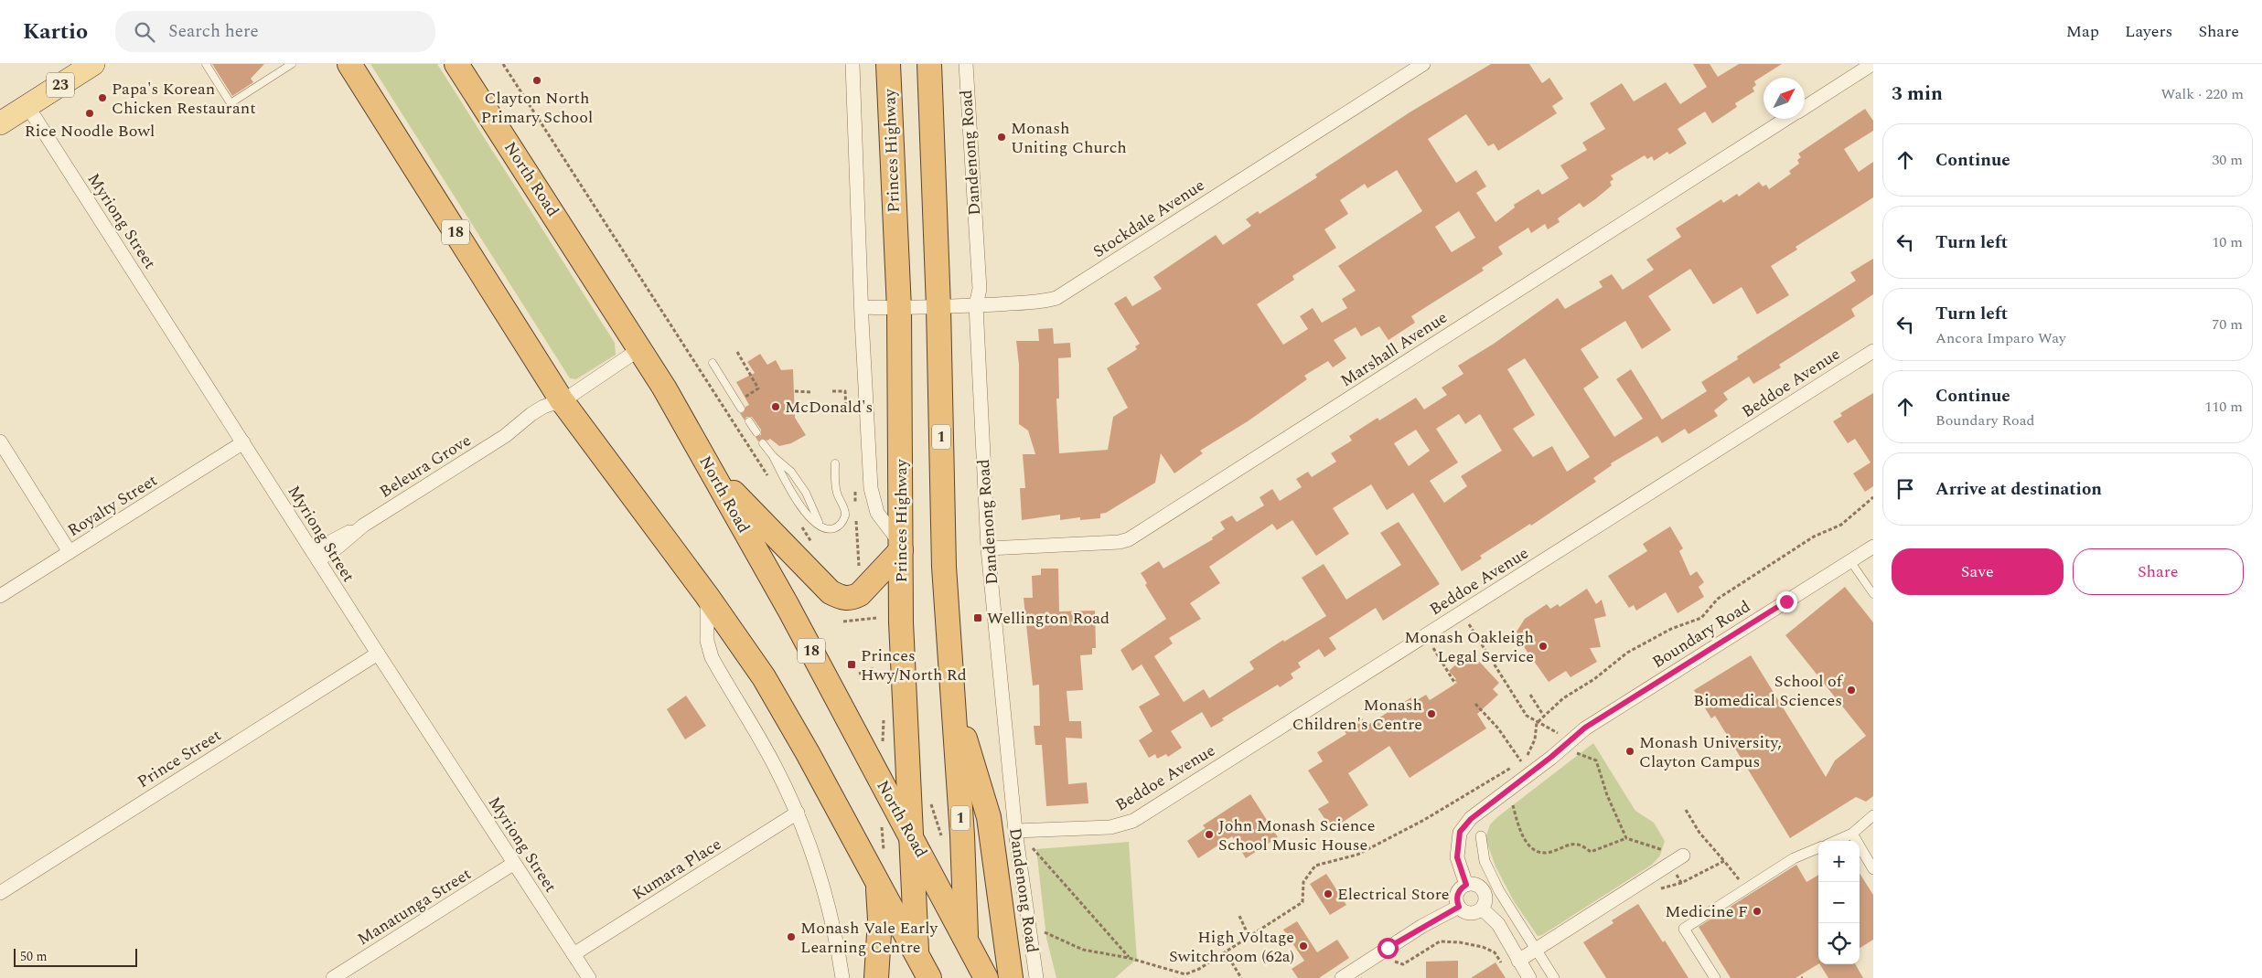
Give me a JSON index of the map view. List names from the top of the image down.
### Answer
{
  "streets": {
    "highway": [
      "Princes Highway",
      "North Road",
      "18",
      "1"
    ],
    "main road": ["23"],
    "street": [
      "Dandenong Road",
      "Stockdale Avenue",
      "Myriong Street",
      "Marshall Avenue",
      "Beddoe Avenue",
      "Beleura Grove",
      "Royalty Street",
      "Boundary Road",
      "Prince Street",
      "Kumara Place",
      "Manatunga Street"
    ]
  },
  "crossings": [
    ["23", "Myriong Street"],
    ["Princes Highway", "North Road"],
    ["Princes Highway", "Stockdale Avenue"],
    ["Princes Highway", "18"],
    ["Dandenong Road", "Stockdale Avenue"],
    ["Dandenong Road", "Marshall Avenue"],
    ["Dandenong Road", "Beddoe Avenue"],
    ["North Road", "18"],
    ["North Road", "1"],
    ["North Road", "Beleura Grove"],
    ["Stockdale Avenue", "1"],
    ["Myriong Street", "Beleura Grove"],
    ["Myriong Street", "Royalty Street"],
    ["Myriong Street", "Prince Street"],
    ["Myriong Street", "Kumara Place"],
    ["Myriong Street", "Manatunga Street"],
    ["18", "1"],
    ["18", "Beleura Grove"]
  ],
  "places": {
    "other": [
      "Clayton North Primary School",
      "Papa's Korean Chicken Restaurant",
      "Rice Noodle Bowl",
      "Monash Uniting Church",
      "McDonald's",
      "Monash Oakleigh Legal Service",
      "School of Biomedical Sciences",
      "Monash Children's Centre",
      "Monash University, Clayton Campus",
      "John Monash Science School Music House",
      "Electrical Store",
      "Medicine F",
      "Monash Vale Early Learning Centre",
      "High Voltage Switchroom (62a)"
    ],
    "transit": ["Wellington Road", "Princes Hwy/North Rd"]
  },
  "scale_bar": "50 m",
  "north": "top right",
  "page": {
    "header": "Kartio",
    "search": "Search here",
    "nav": ["Map", "Layers", "Share"],
    "heading": ["3 min", "Walk · 220 m"],
    "list": [
      ["Continue", "30 m"],
      ["Turn left", "10 m"],
      ["Turn left", "Ancora Imparo Way", "70 m"],
      ["Continue", "Boundary Road", "110 m"],
      "Arrive at destination"
    ],
    "buttons": ["Save", "Share"],
    "map_buttons": ["+", "−"],
    "scale": "50 m"
  }
}
